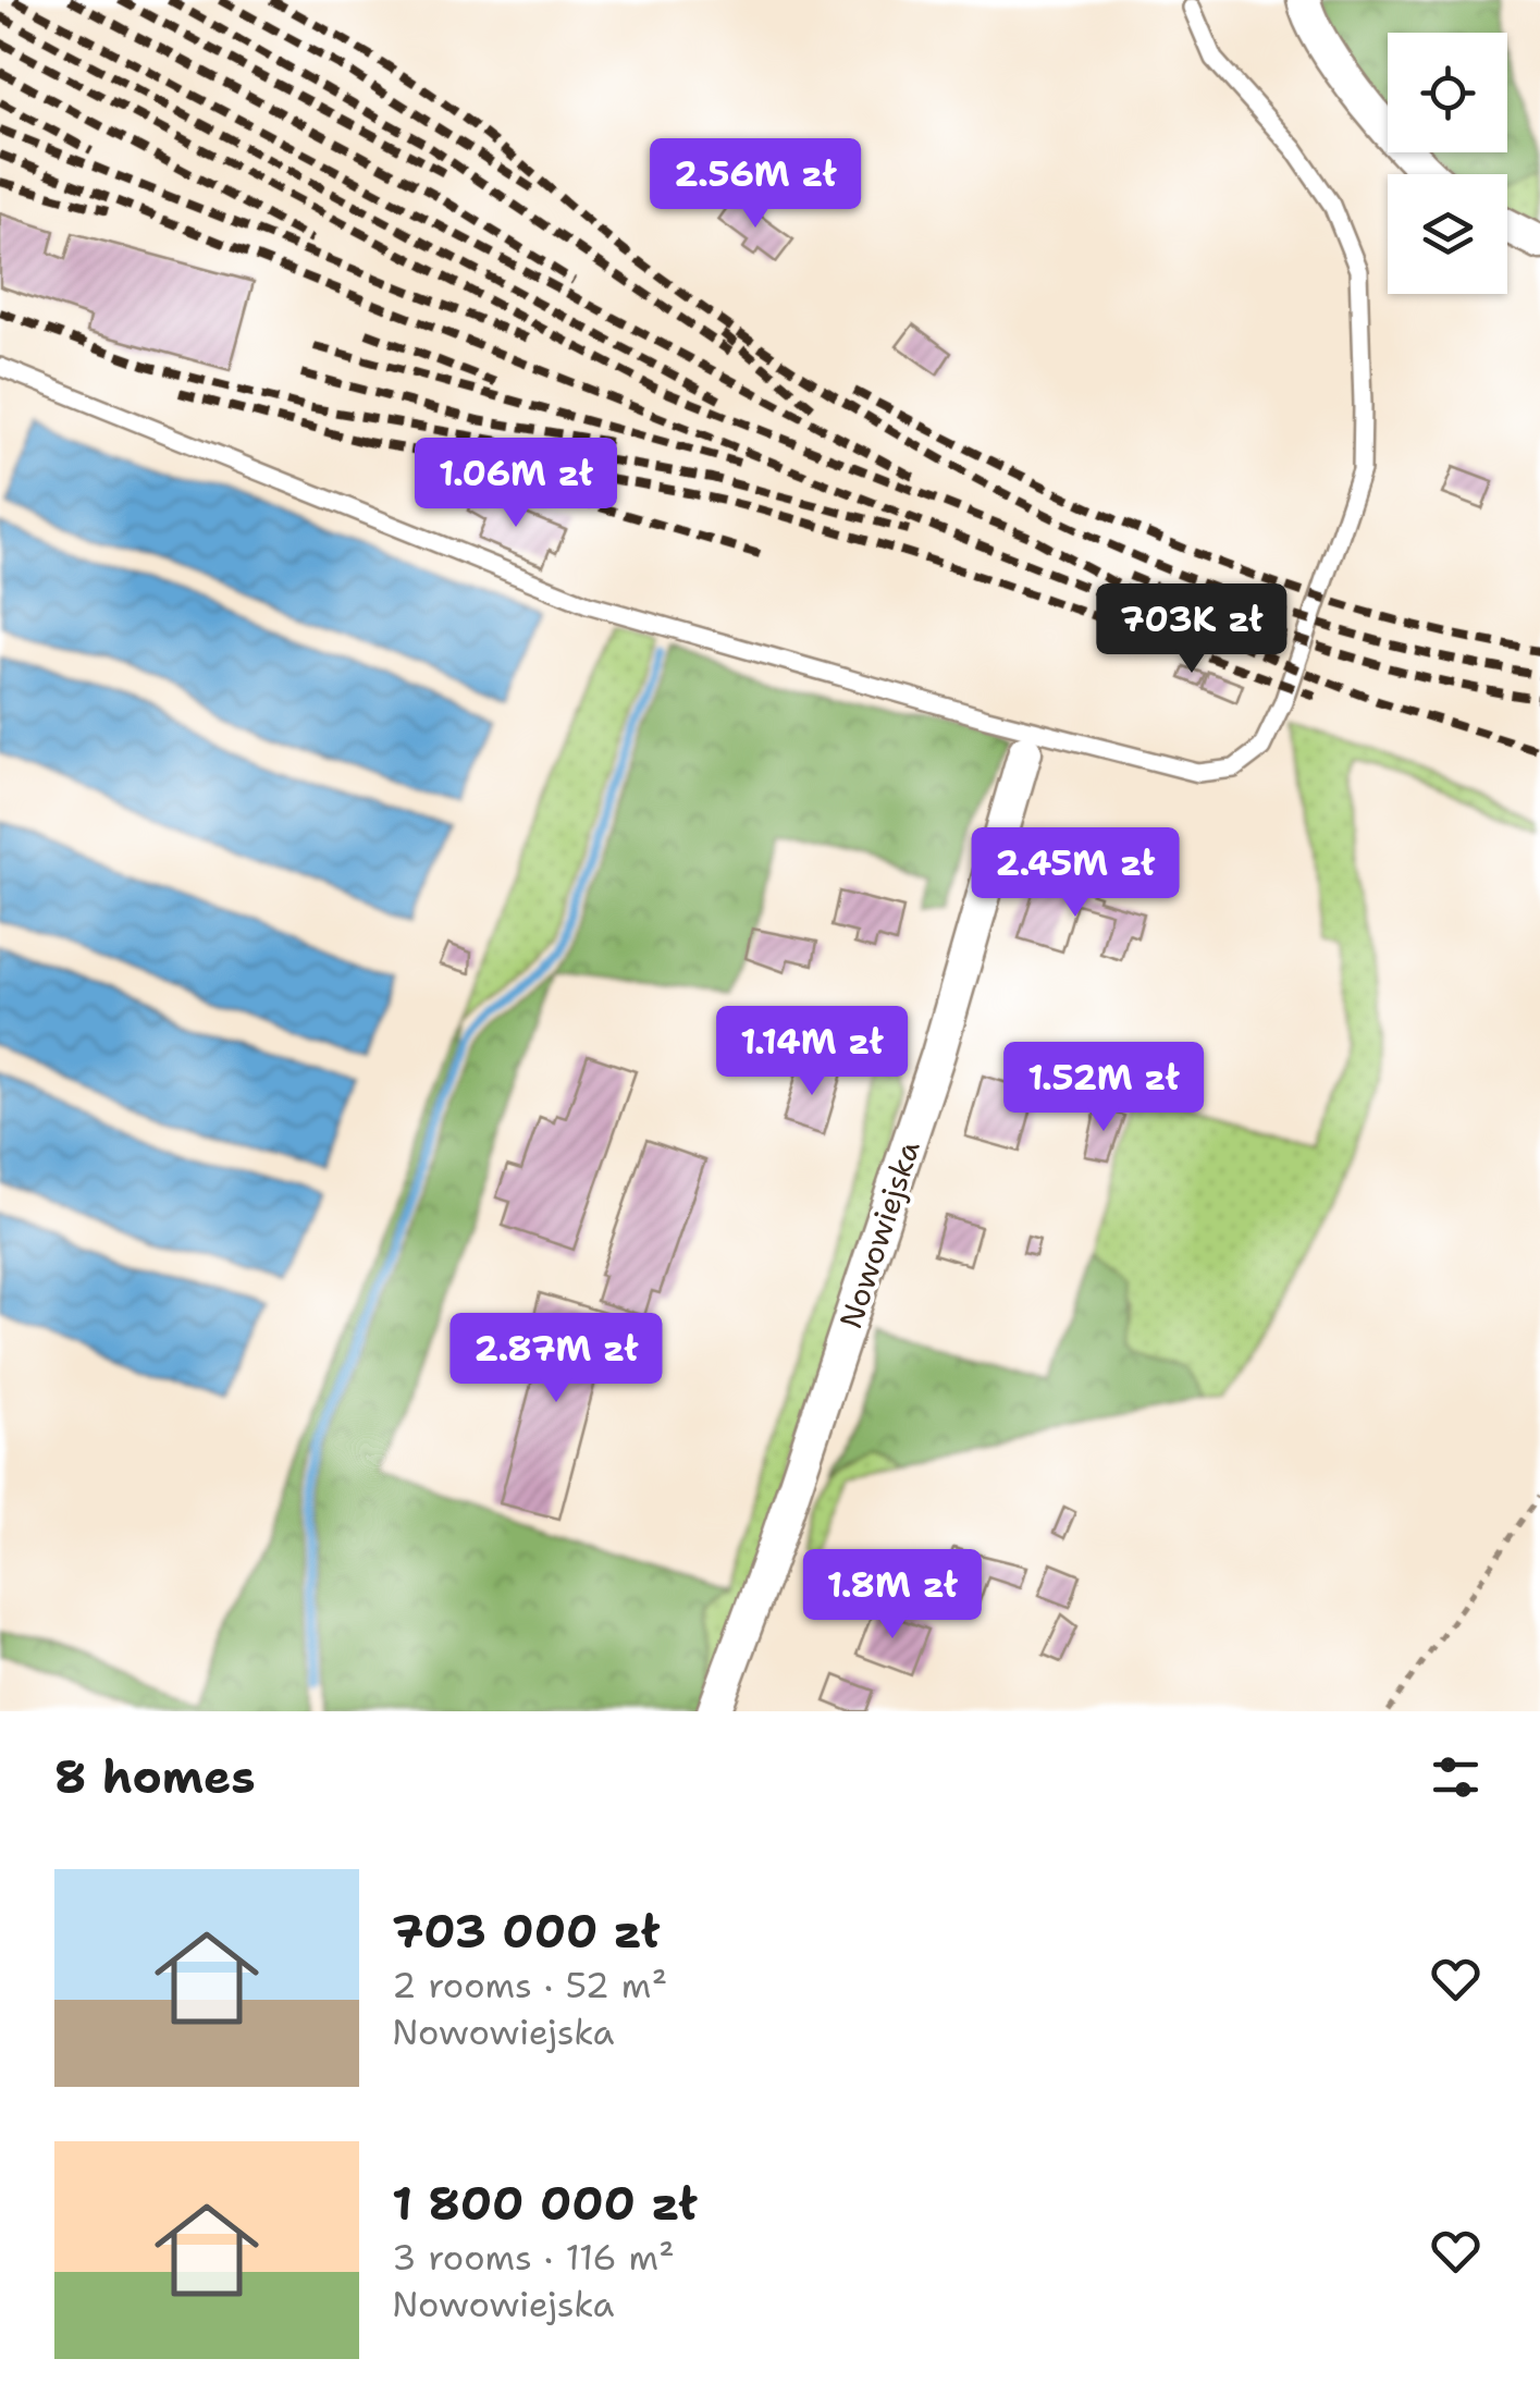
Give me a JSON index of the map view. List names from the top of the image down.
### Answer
{
  "streets": {
    "street": ["Nowowiejska"]
  },
  "page": {
    "price": [
      "2.56M zł",
      "1.06M zł",
      "703K zł",
      "2.45M zł",
      "1.14M zł",
      "1.52M zł",
      "2.87M zł",
      "1.8M zł"
    ],
    "heading": "8 homes",
    "list": [
      {
        "name": "703 000 zł",
        "note": "2 rooms · 52 m² · Nowowiejska"
      },
      {
        "name": "1 800 000 zł",
        "note": "3 rooms · 116 m² · Nowowiejska"
      }
    ]
  }
}
